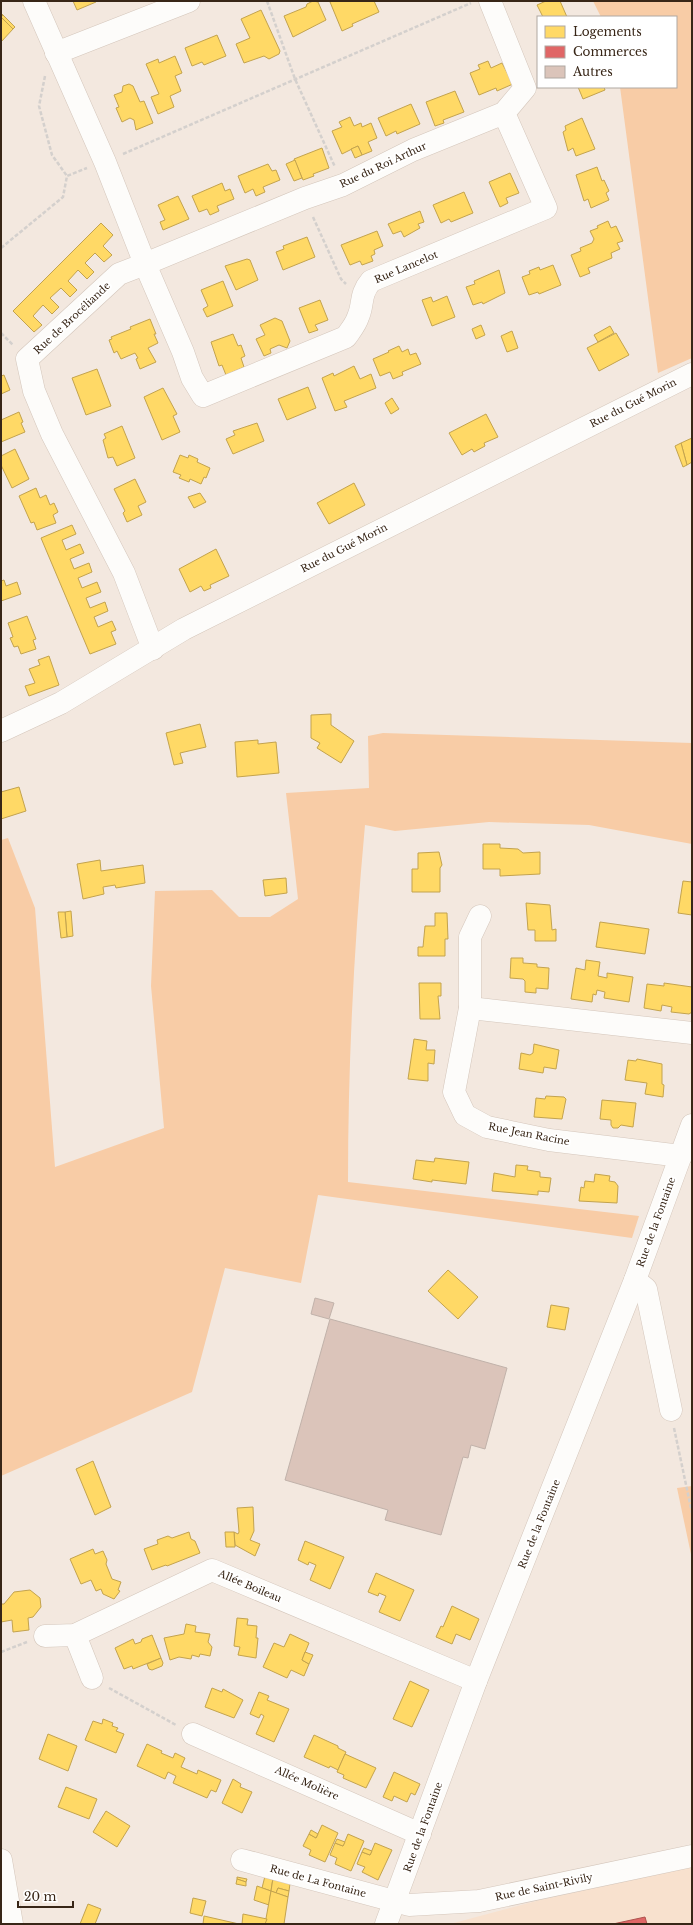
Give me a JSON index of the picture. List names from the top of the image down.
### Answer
{
  "streets": {
    "street": [
      "Rue du Roi Arthur",
      "Rue Lancelot",
      "Rue de Brocéliande",
      "Rue du Gué Morin",
      "Rue Jean Racine",
      "Rue de la Fontaine",
      "Allée Boileau",
      "Allée Molière",
      "Rue de La Fontaine",
      "Rue de Saint-Rivily"
    ]
  },
  "crossings": [
    ["Rue du Roi Arthur", "Rue Lancelot"],
    ["Rue du Roi Arthur", "Rue de Brocéliande"],
    ["Rue Lancelot", "Rue de Brocéliande"],
    ["Rue de Brocéliande", "Rue du Gué Morin"],
    ["Rue Jean Racine", "Rue de la Fontaine"],
    ["Rue de la Fontaine", "Allée Boileau"],
    ["Rue de la Fontaine", "Allée Molière"],
    ["Rue de la Fontaine", "Rue de La Fontaine"],
    ["Rue de la Fontaine", "Rue de Saint-Rivily"],
    ["Rue de La Fontaine", "Rue de Saint-Rivily"]
  ],
  "legend": ["Logements", "Commerces", "Autres"],
  "scale_bar": "20 m"
}
